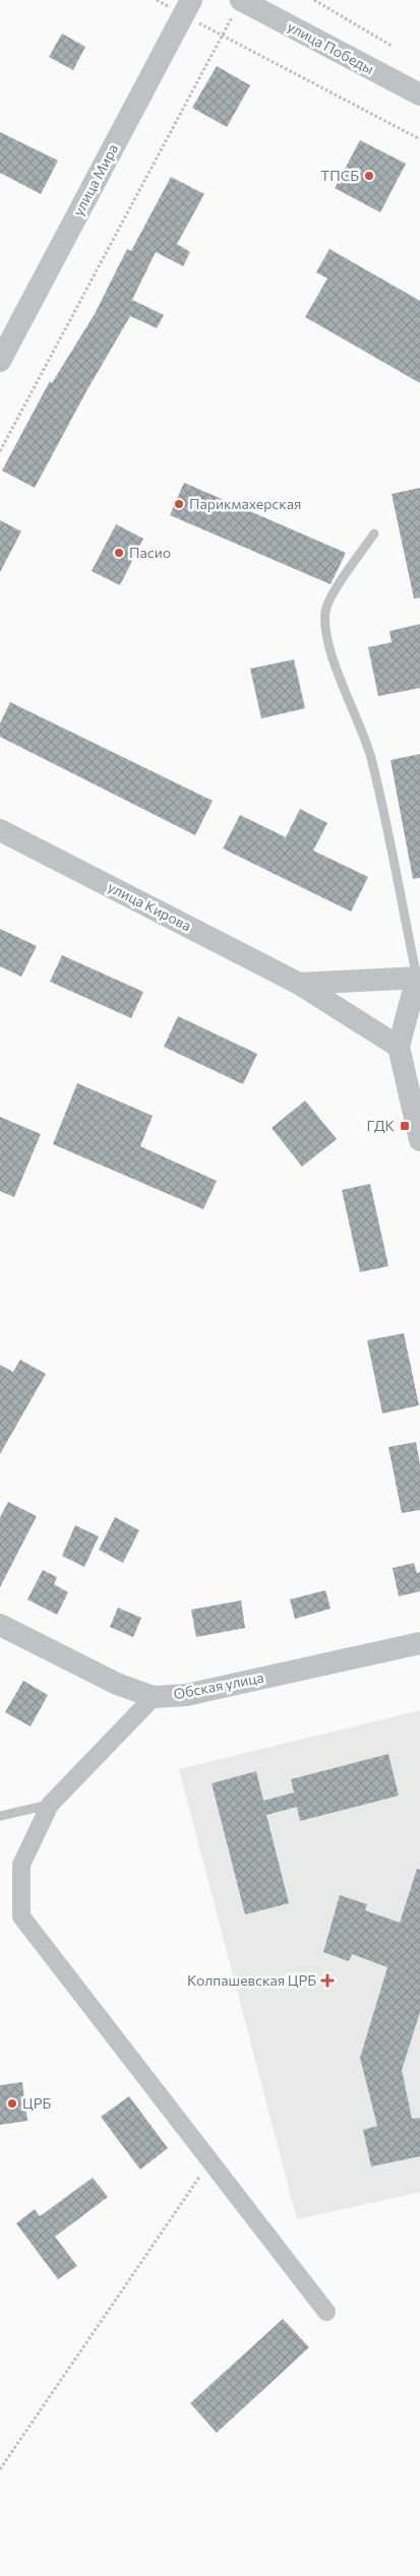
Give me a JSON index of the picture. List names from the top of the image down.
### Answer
{
  "streets": {
    "street": [
      "улица Победы",
      "улица Мира",
      "улица Кирова",
      "Обская улица"
    ]
  },
  "places": {
    "other": [
      "ТПСБ",
      "Парикмахерская",
      "Пасио",
      "ЦРБ"
    ],
    "transit": ["ГДК"],
    "health": ["Колпашевская ЦРБ"]
  }
}
